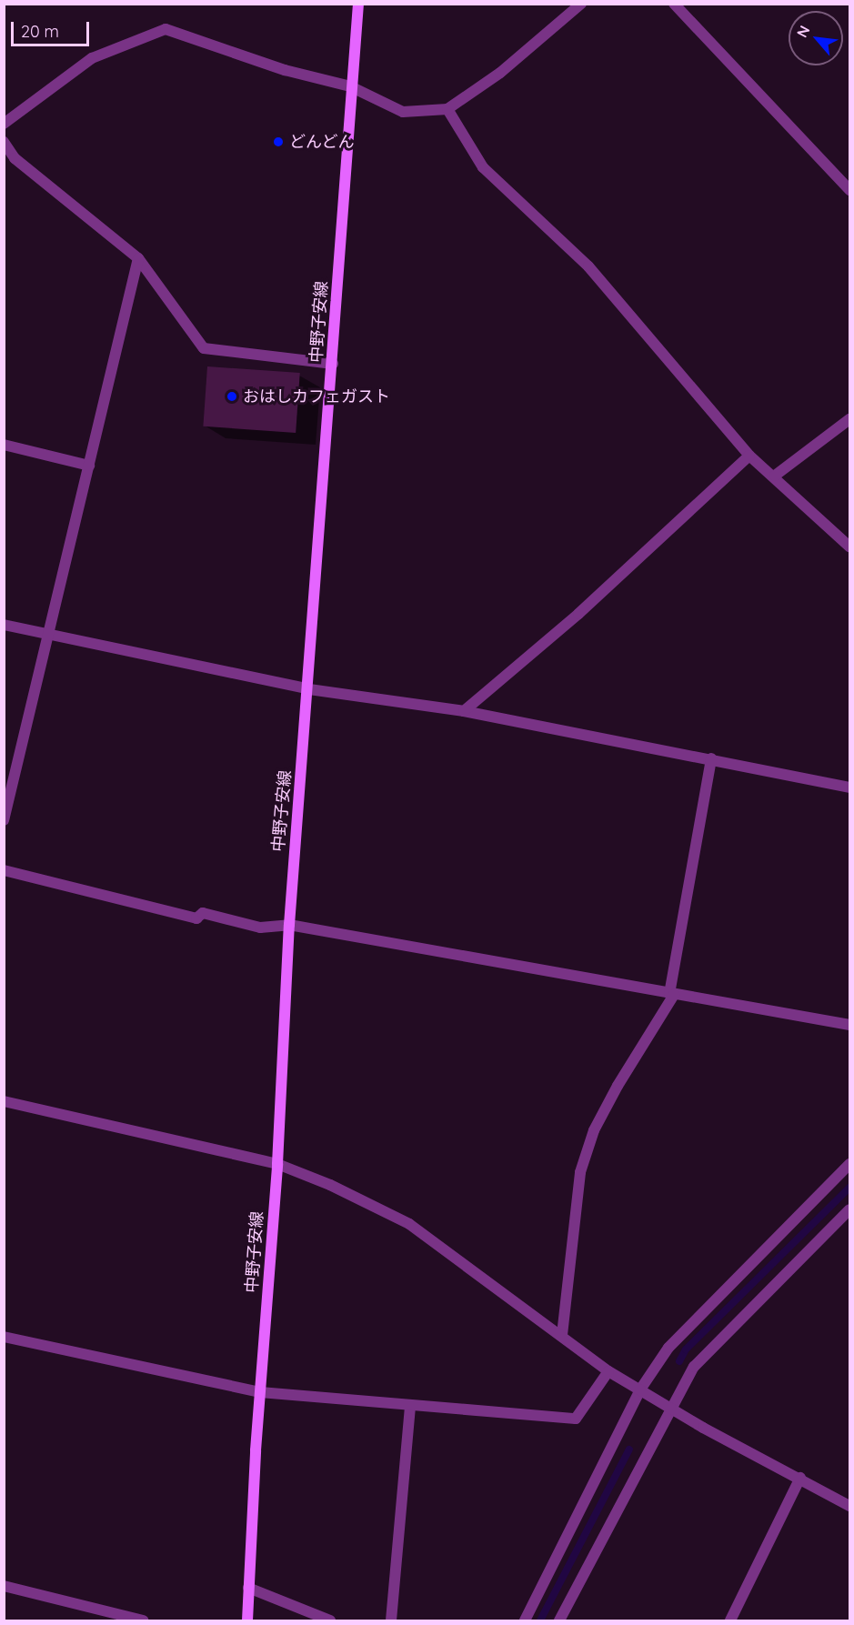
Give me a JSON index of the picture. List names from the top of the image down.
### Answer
{
  "streets": {
    "main road": ["中野子安線"]
  },
  "places": ["どんどん", "おはしカフェガスト"],
  "scale_bar": "20 m",
  "north": "top left"
}
